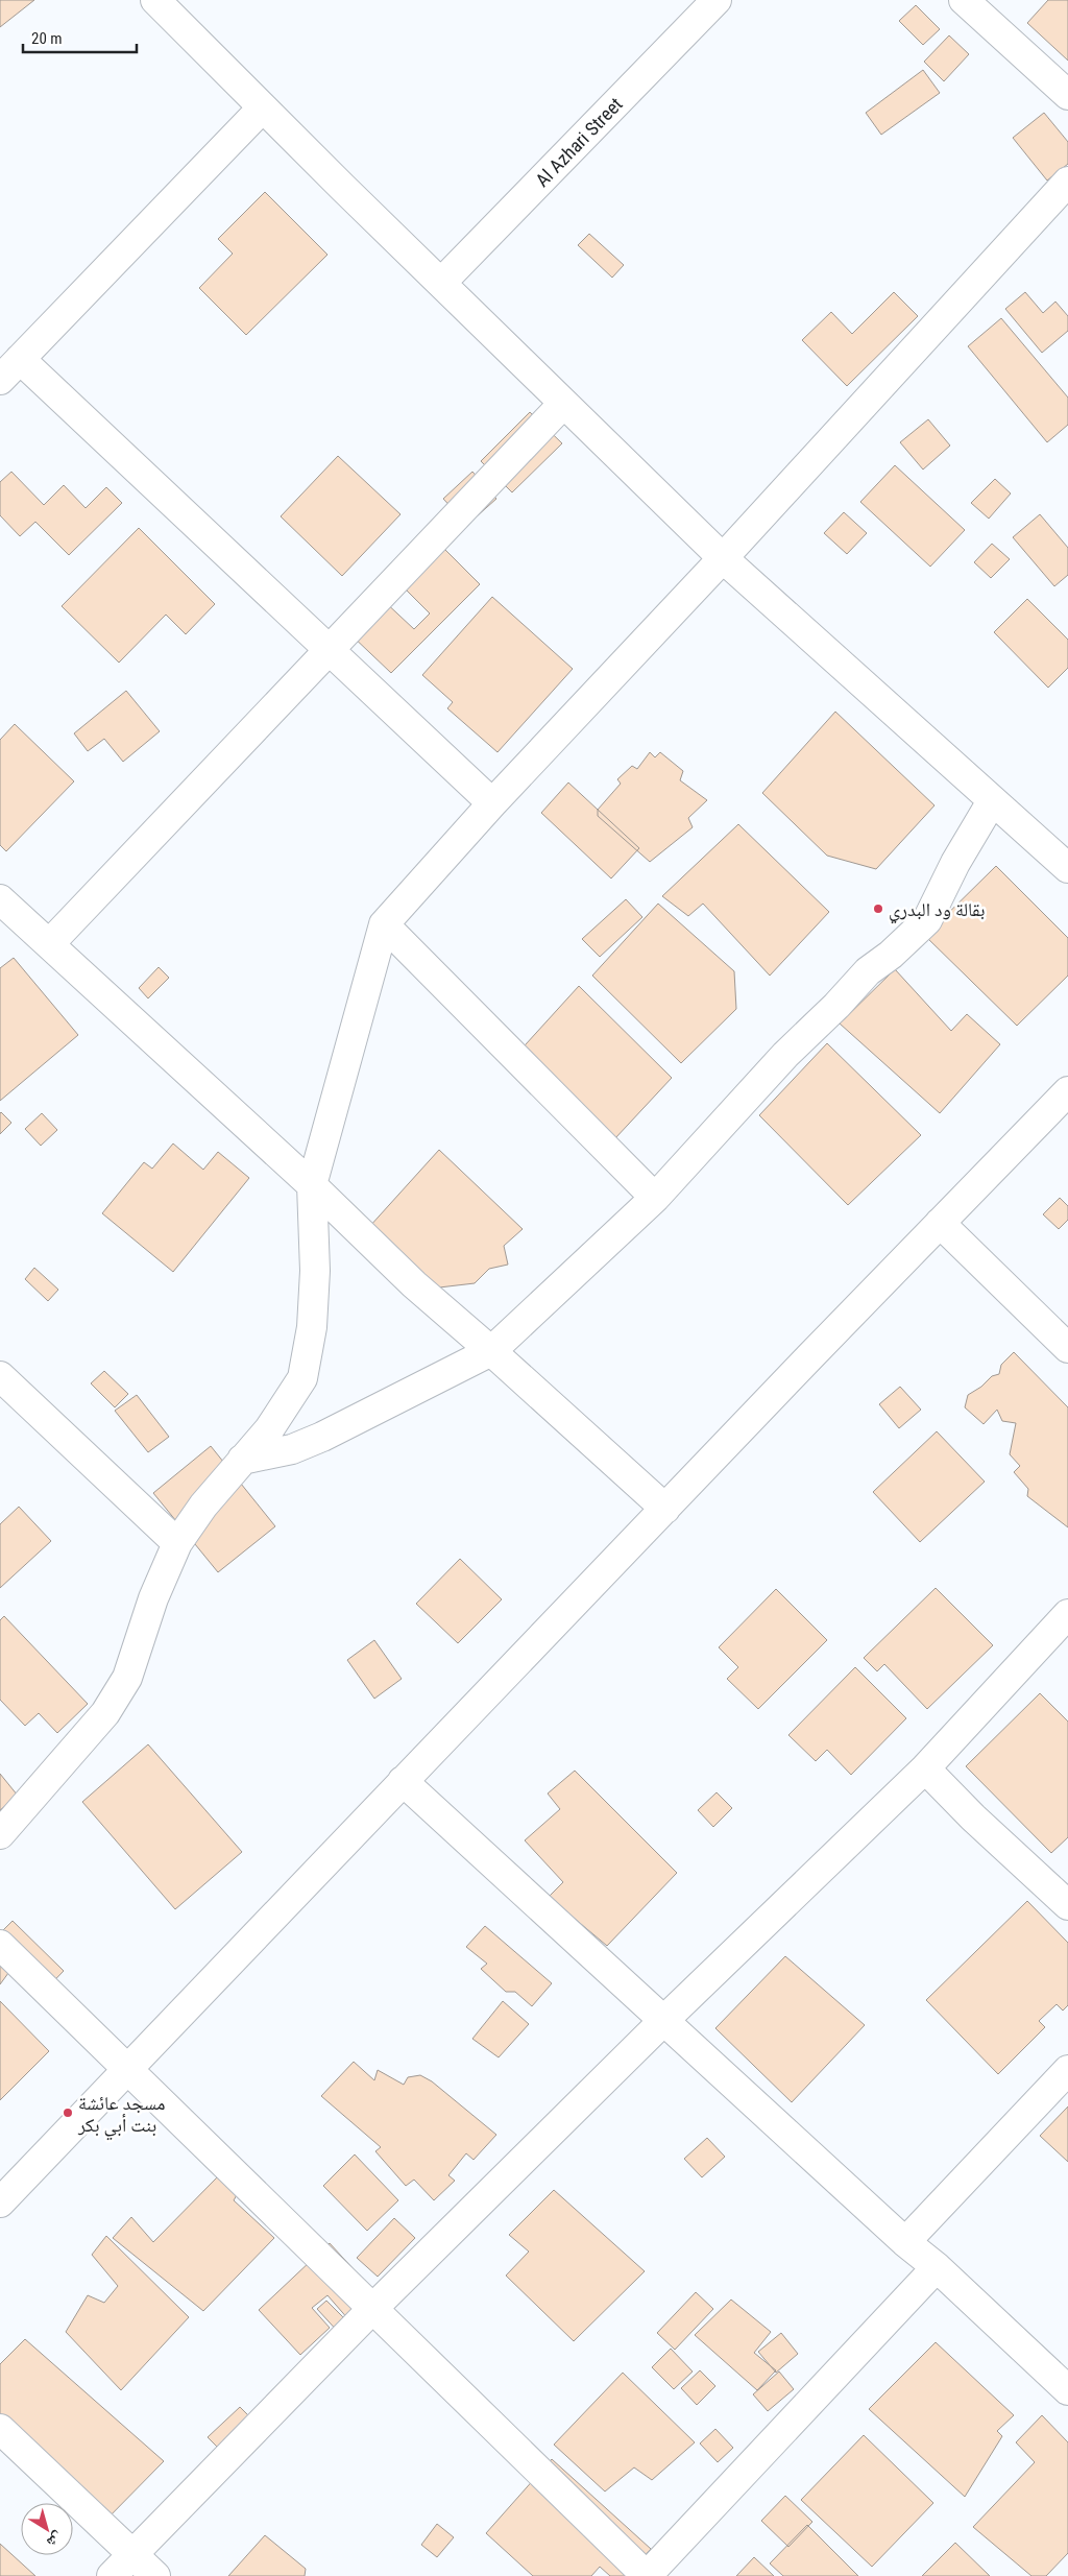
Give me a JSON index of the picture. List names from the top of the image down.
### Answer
{
  "streets": {
    "street": ["Al Azhari Street"]
  },
  "places": ["بقالة ود البدري", "مسجد عائشة بنت أبي بكر"],
  "scale_bar": "20 m",
  "north": "bottom right"
}
